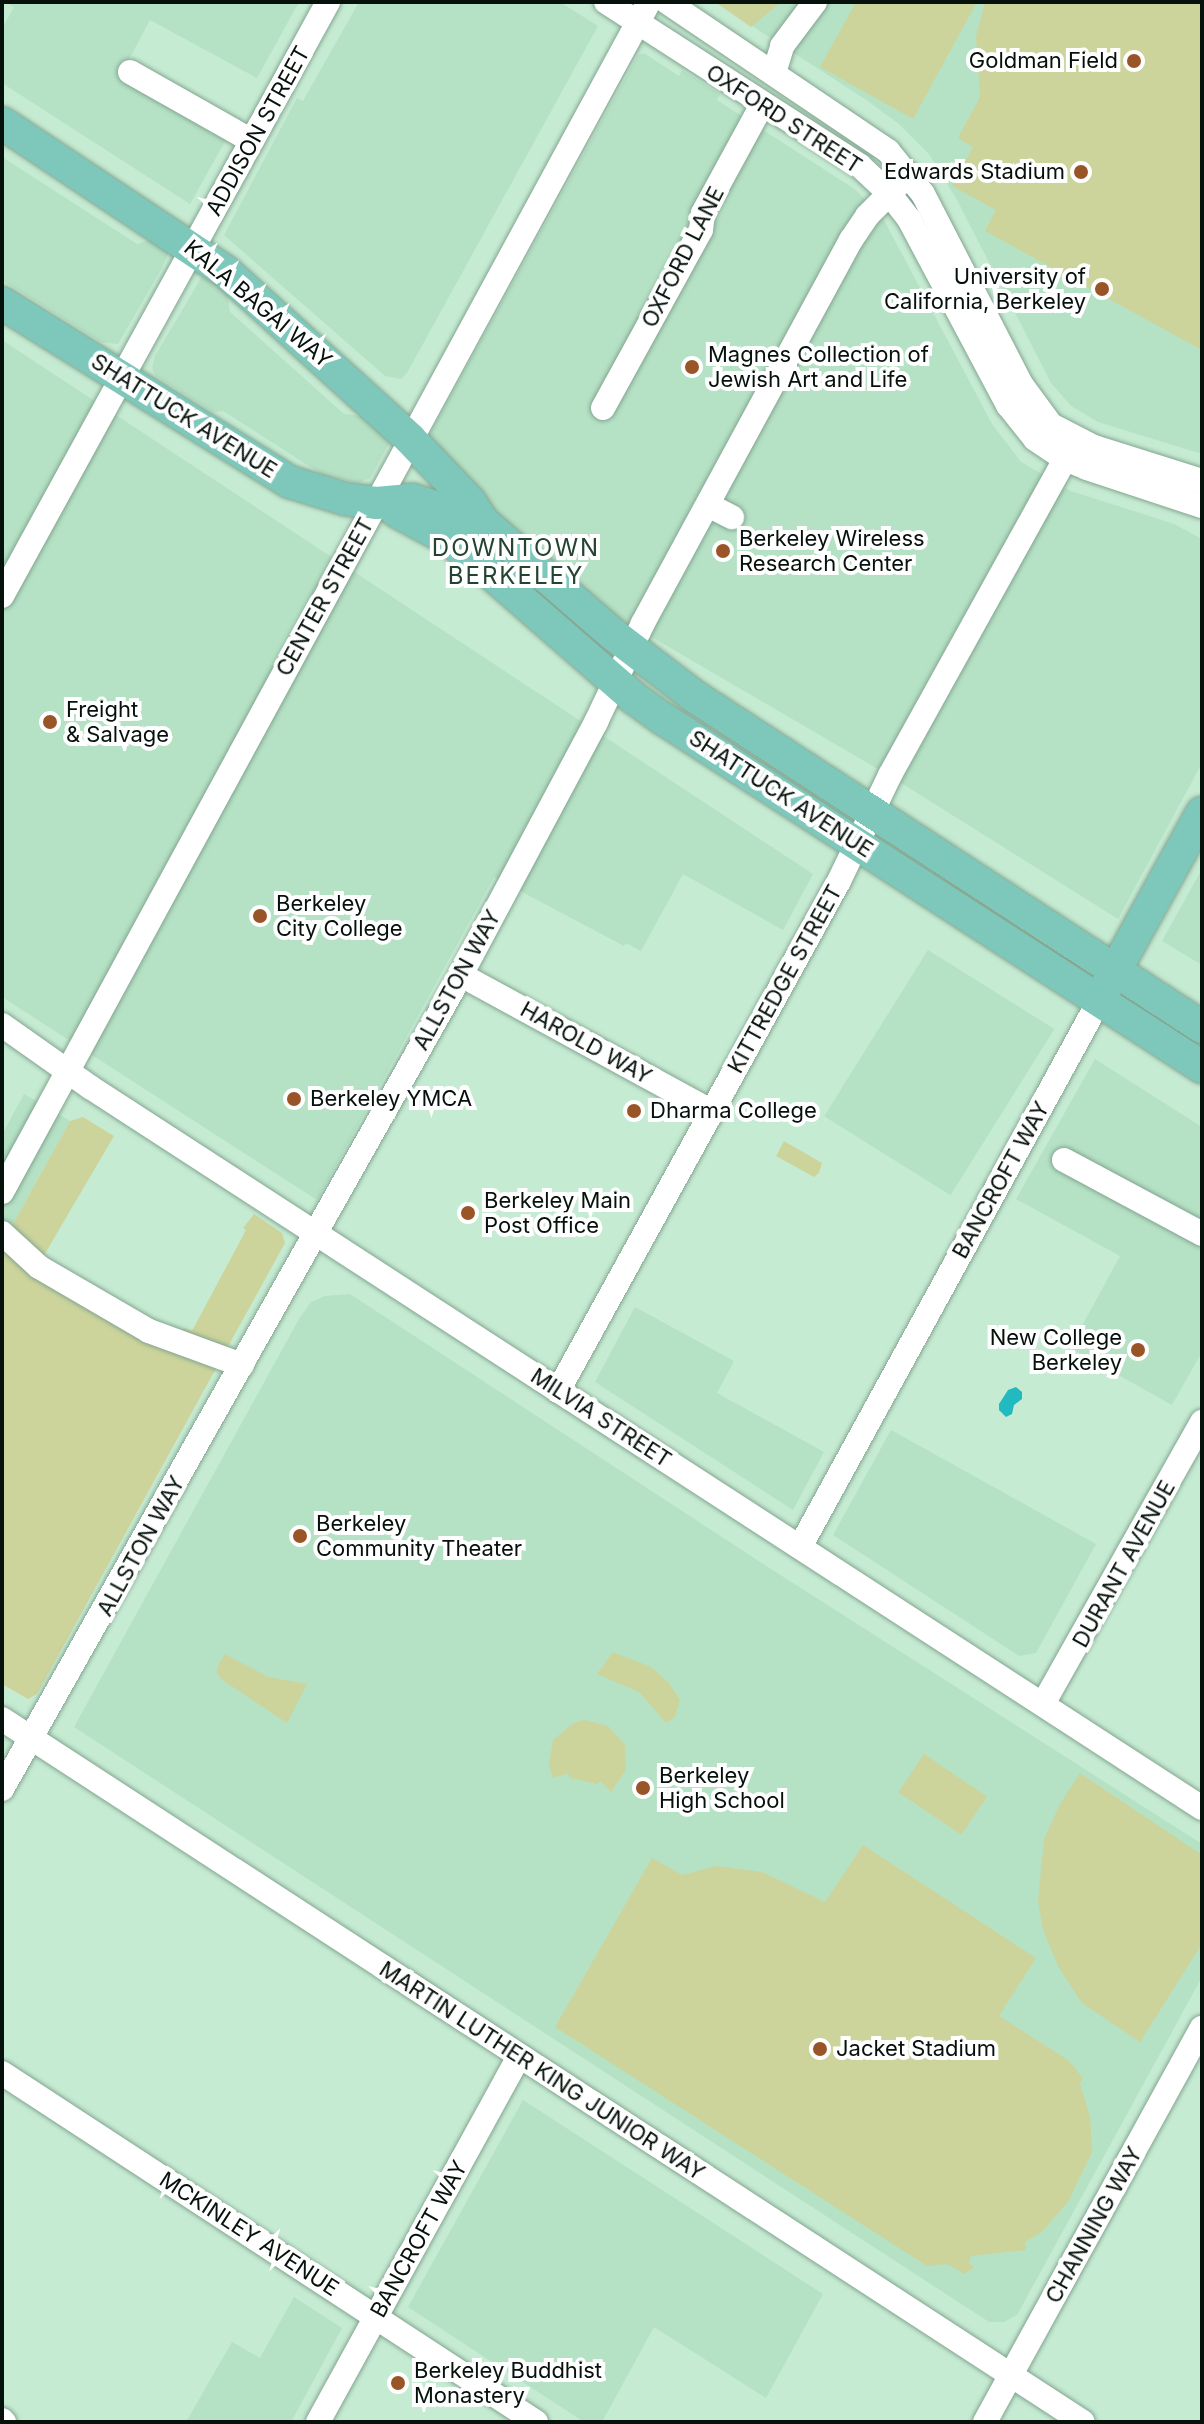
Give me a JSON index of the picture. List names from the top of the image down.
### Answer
{
  "streets": {
    "main road": ["KALA BAGAI WAY", "SHATTUCK AVENUE", "BANCROFT WAY"],
    "street": [
      "OXFORD STREET",
      "ADDISON STREET",
      "OXFORD LANE",
      "CENTER STREET",
      "KITTREDGE STREET",
      "ALLSTON WAY",
      "HAROLD WAY",
      "MILVIA STREET",
      "DURANT AVENUE",
      "MARTIN LUTHER KING JUNIOR WAY",
      "CHANNING WAY",
      "MCKINLEY AVENUE"
    ]
  },
  "crossings": [
    ["OXFORD STREET", "OXFORD LANE"],
    ["OXFORD STREET", "CENTER STREET"],
    ["OXFORD STREET", "KITTREDGE STREET"],
    ["OXFORD STREET", "ALLSTON WAY"],
    ["ADDISON STREET", "KALA BAGAI WAY"],
    ["ADDISON STREET", "SHATTUCK AVENUE"],
    ["KALA BAGAI WAY", "SHATTUCK AVENUE"],
    ["KALA BAGAI WAY", "CENTER STREET"],
    ["SHATTUCK AVENUE", "CENTER STREET"],
    ["SHATTUCK AVENUE", "KITTREDGE STREET"],
    ["SHATTUCK AVENUE", "ALLSTON WAY"],
    ["SHATTUCK AVENUE", "BANCROFT WAY"],
    ["CENTER STREET", "MILVIA STREET"],
    ["KITTREDGE STREET", "HAROLD WAY"],
    ["KITTREDGE STREET", "MILVIA STREET"],
    ["ALLSTON WAY", "HAROLD WAY"],
    ["ALLSTON WAY", "MILVIA STREET"],
    ["ALLSTON WAY", "MARTIN LUTHER KING JUNIOR WAY"],
    ["BANCROFT WAY", "MILVIA STREET"],
    ["BANCROFT WAY", "MARTIN LUTHER KING JUNIOR WAY"],
    ["BANCROFT WAY", "MCKINLEY AVENUE"],
    ["MILVIA STREET", "DURANT AVENUE"],
    ["MARTIN LUTHER KING JUNIOR WAY", "CHANNING WAY"]
  ],
  "districts": ["DOWNTOWN BERKELEY"],
  "places": [
    "Goldman Field",
    "Edwards Stadium",
    "University of California, Berkeley",
    "Magnes Collection of Jewish Art and Life",
    "Berkeley Wireless Research Center",
    "Freight & Salvage",
    "Berkeley City College",
    "Berkeley YMCA",
    "Dharma College",
    "Berkeley Main Post Office",
    "New College Berkeley",
    "Berkeley Community Theater",
    "Berkeley High School",
    "Jacket Stadium",
    "Berkeley Buddhist Monastery"
  ]
}
